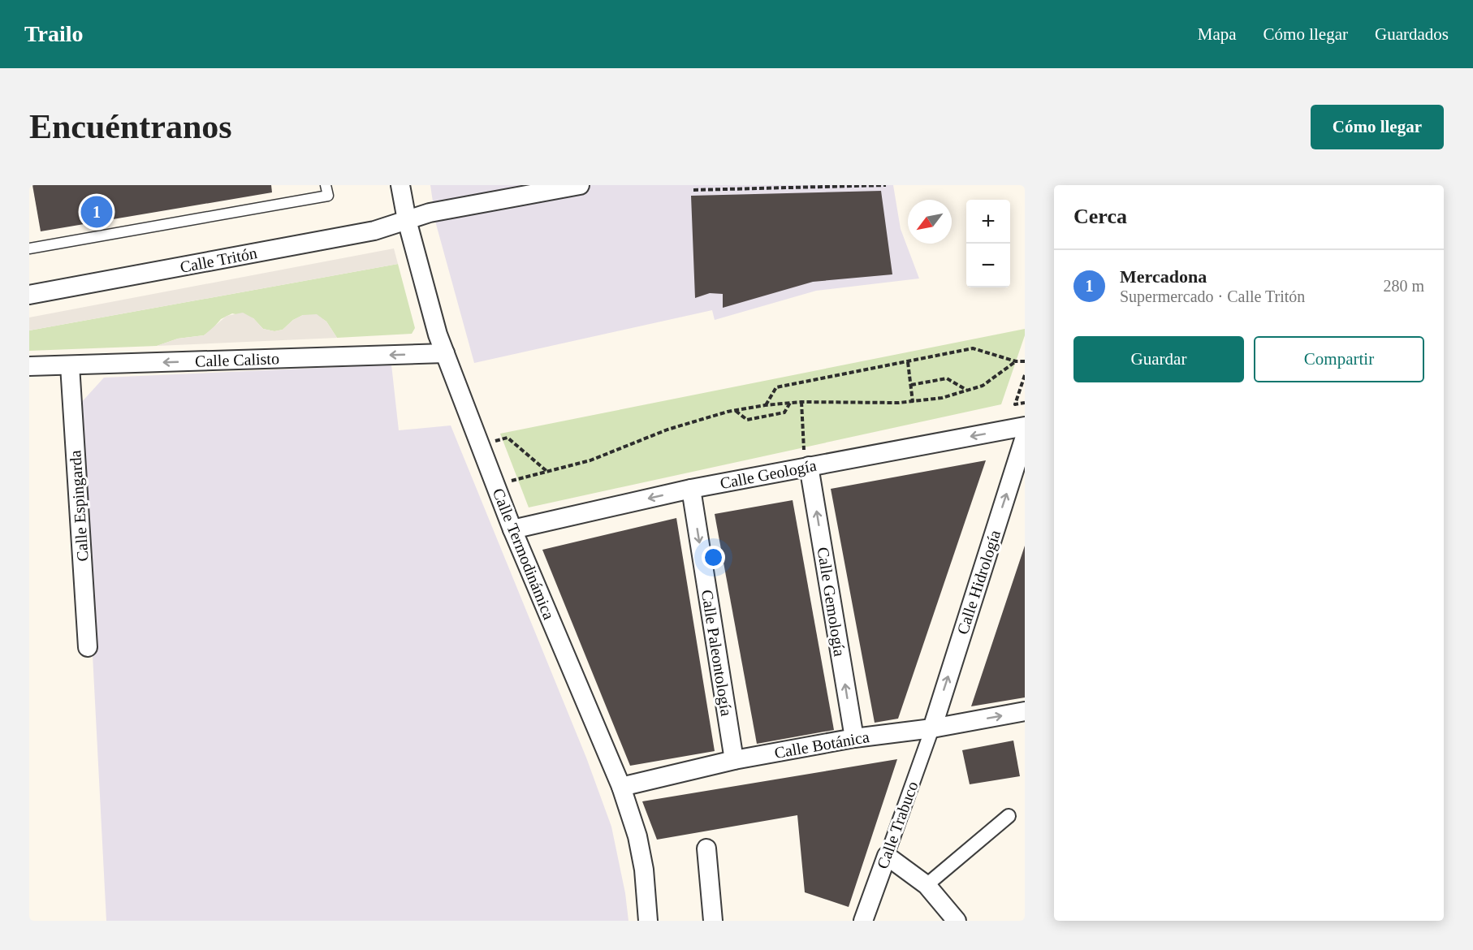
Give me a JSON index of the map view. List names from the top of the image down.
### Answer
{
  "streets": {
    "street": [
      "Calle Tritón",
      "Calle Calisto",
      "Calle Geología",
      "Calle Espingarda",
      "Calle Termodinámica",
      "Calle Hidrología",
      "Calle Gemología",
      "Calle Paleontología",
      "Calle Botánica",
      "Calle Trabuco"
    ]
  },
  "crossings": [
    ["Calle Tritón", "Calle Termodinámica"],
    ["Calle Calisto", "Calle Espingarda"],
    ["Calle Calisto", "Calle Termodinámica"],
    ["Calle Geología", "Calle Termodinámica"],
    ["Calle Geología", "Calle Gemología"],
    ["Calle Geología", "Calle Paleontología"],
    ["Calle Termodinámica", "Calle Botánica"],
    ["Calle Hidrología", "Calle Botánica"],
    ["Calle Hidrología", "Calle Trabuco"],
    ["Calle Gemología", "Calle Botánica"],
    ["Calle Paleontología", "Calle Botánica"],
    ["Calle Botánica", "Calle Trabuco"]
  ],
  "one_way": [
    "Calle Calisto",
    "Calle Geología",
    "Calle Hidrología",
    "Calle Gemología",
    "Calle Paleontología"
  ],
  "north": "bottom left",
  "page": {
    "header": "Trailo",
    "nav": ["Mapa", "Cómo llegar", "Guardados"],
    "buttons": [
      "Cómo llegar",
      ["Guardar", "Compartir"]
    ],
    "title": "Encuéntranos",
    "heading": "Cerca",
    "pins": "1",
    "map_buttons": ["+", "−"],
    "list": [
      {
        "mark": "1",
        "name": "Mercadona",
        "note": "Supermercado · Calle Tritón",
        "value": "280 m"
      }
    ]
  }
}
